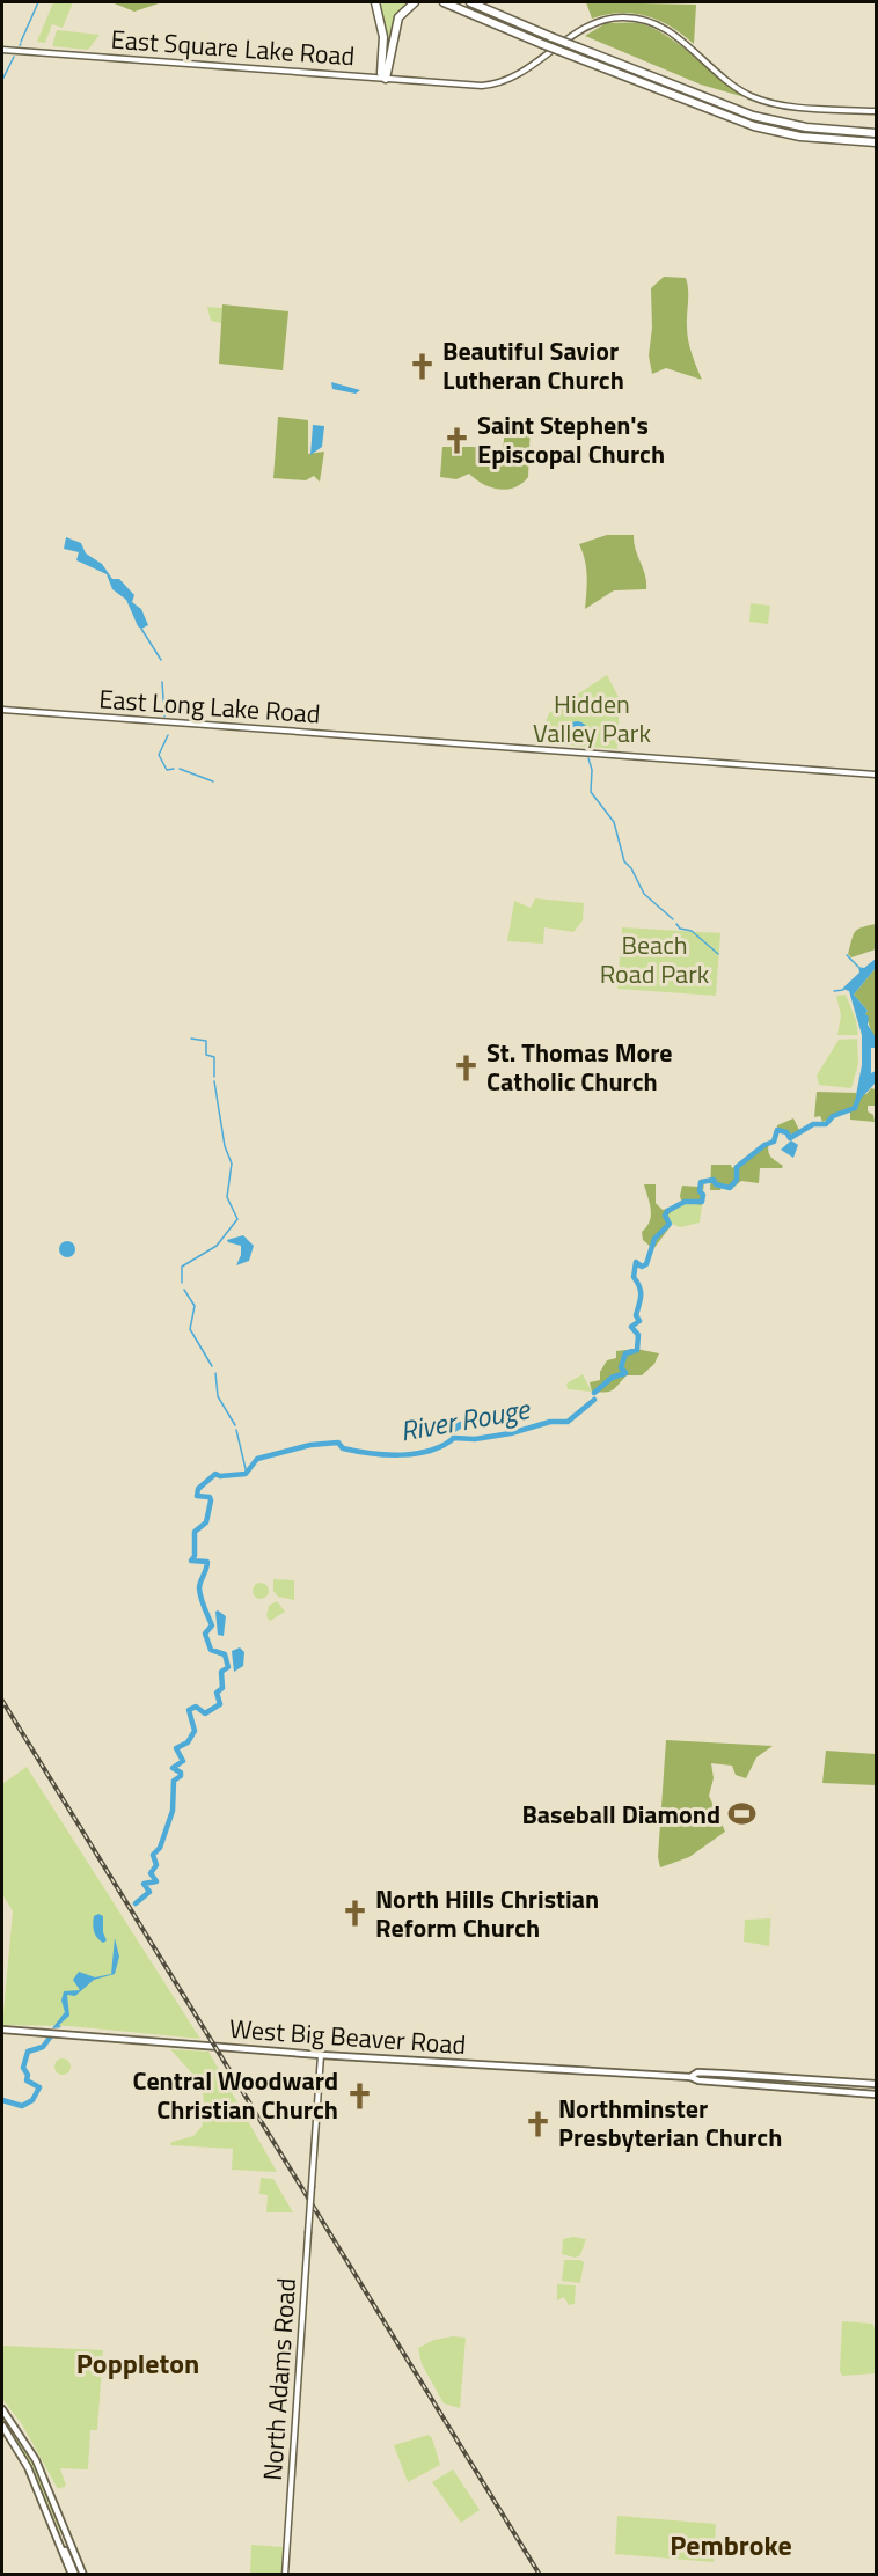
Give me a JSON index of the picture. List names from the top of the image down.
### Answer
{
  "streets": {
    "main road": [
      "East Square Lake Road",
      "East Long Lake Road",
      "West Big Beaver Road",
      "North Adams Road"
    ]
  },
  "crossings": [
    ["West Big Beaver Road", "North Adams Road"]
  ],
  "districts": ["Poppleton", "Pembroke"],
  "water": ["River Rouge"],
  "parks": ["Hidden Valley Park", "Beach Road Park"],
  "places": {
    "church": [
      "Beautiful Savior Lutheran Church",
      "Saint Stephen's Episcopal Church",
      "St. Thomas More Catholic Church",
      "North Hills Christian Reform Church",
      "Central Woodward Christian Church",
      "Northminster Presbyterian Church"
    ],
    "sports": ["Baseball Diamond"]
  }
}
